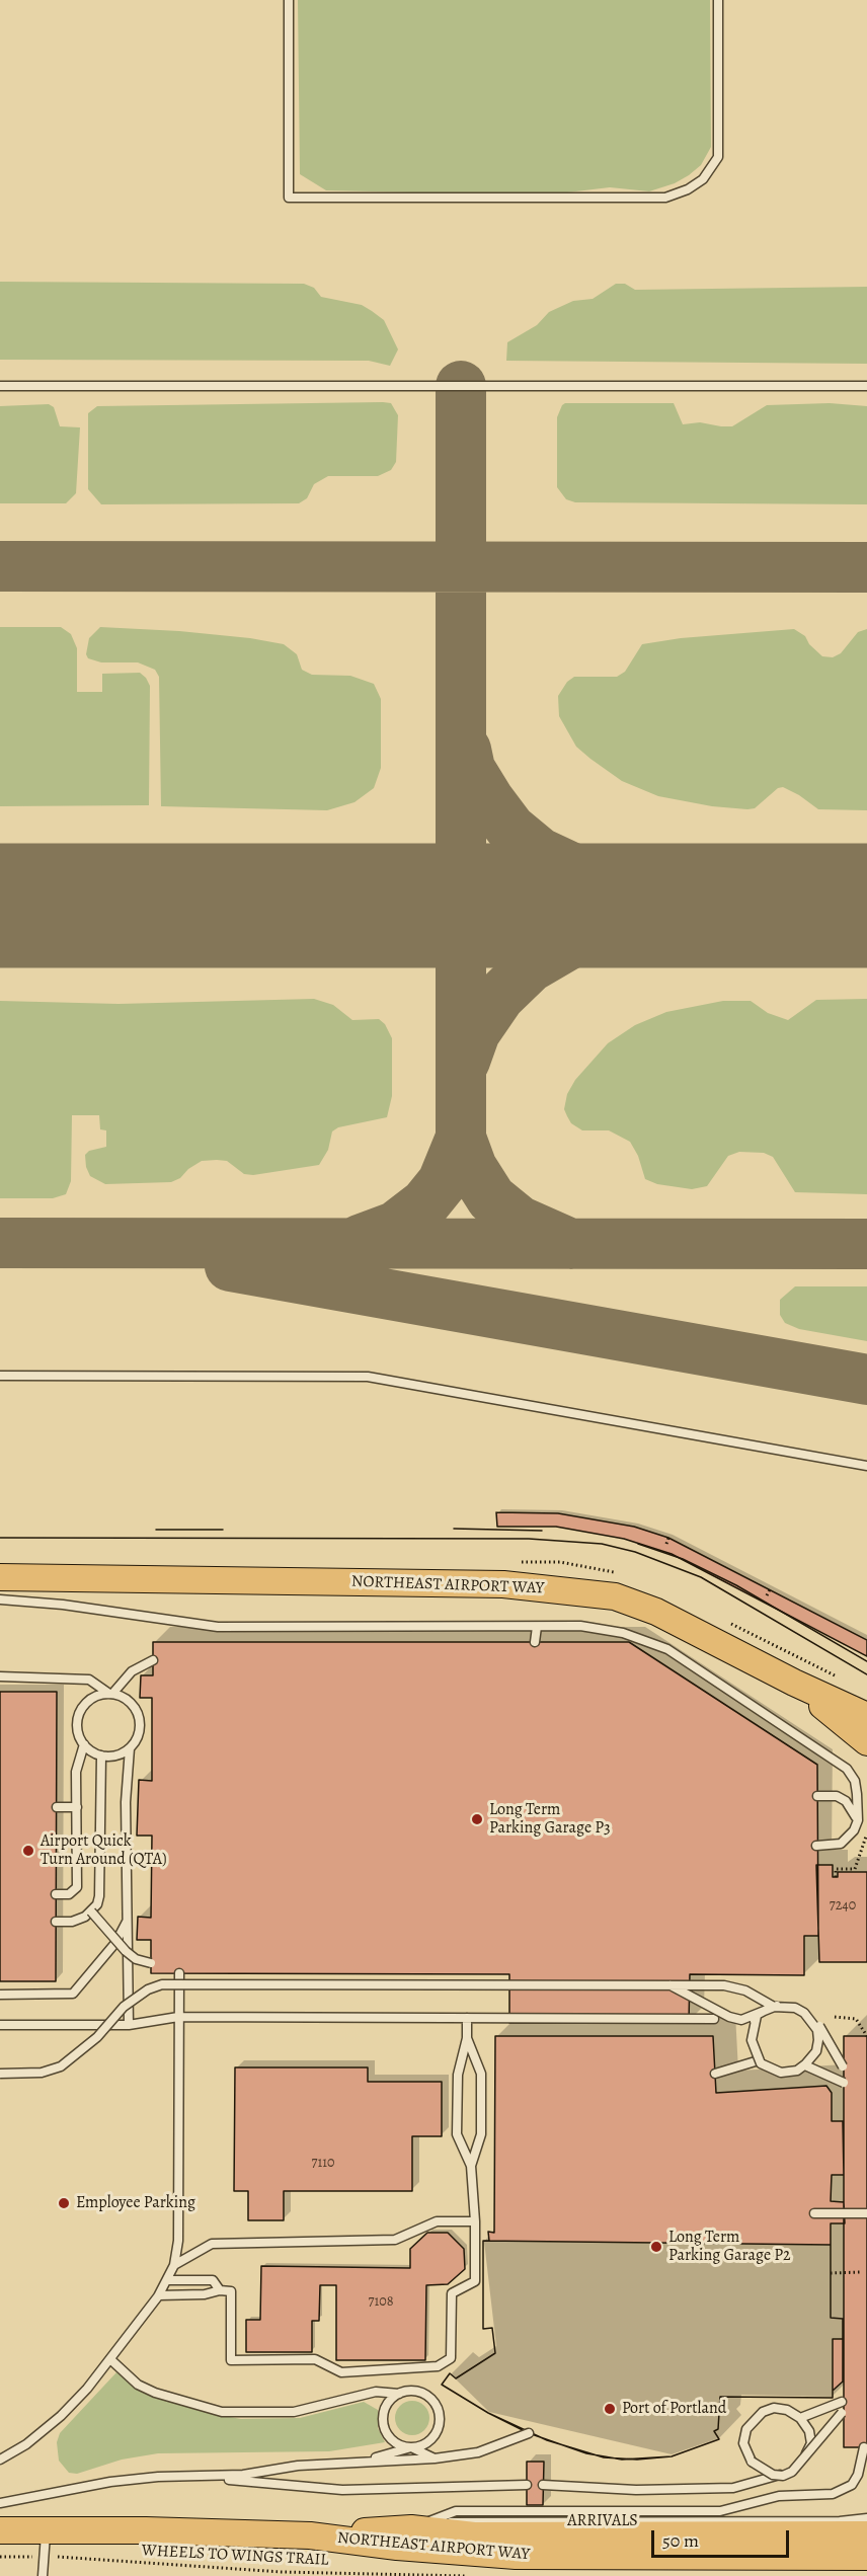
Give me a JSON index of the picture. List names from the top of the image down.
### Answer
{
  "streets": {
    "main road": ["NORTHEAST AIRPORT WAY", "ARRIVALS"],
    "path": ["WHEELS TO WINGS TRAIL"]
  },
  "crossings": [
    ["NORTHEAST AIRPORT WAY", "ARRIVALS"],
    ["NORTHEAST AIRPORT WAY", "WHEELS TO WINGS TRAIL"]
  ],
  "places": [
    "Long Term Parking Garage P3",
    "Airport Quick Turn Around (QTA)",
    "Employee Parking",
    "Long Term Parking Garage P2",
    "Port of Portland"
  ],
  "house_numbers": ["7240", "7110", "7108"],
  "scale_bar": "50 m"
}
